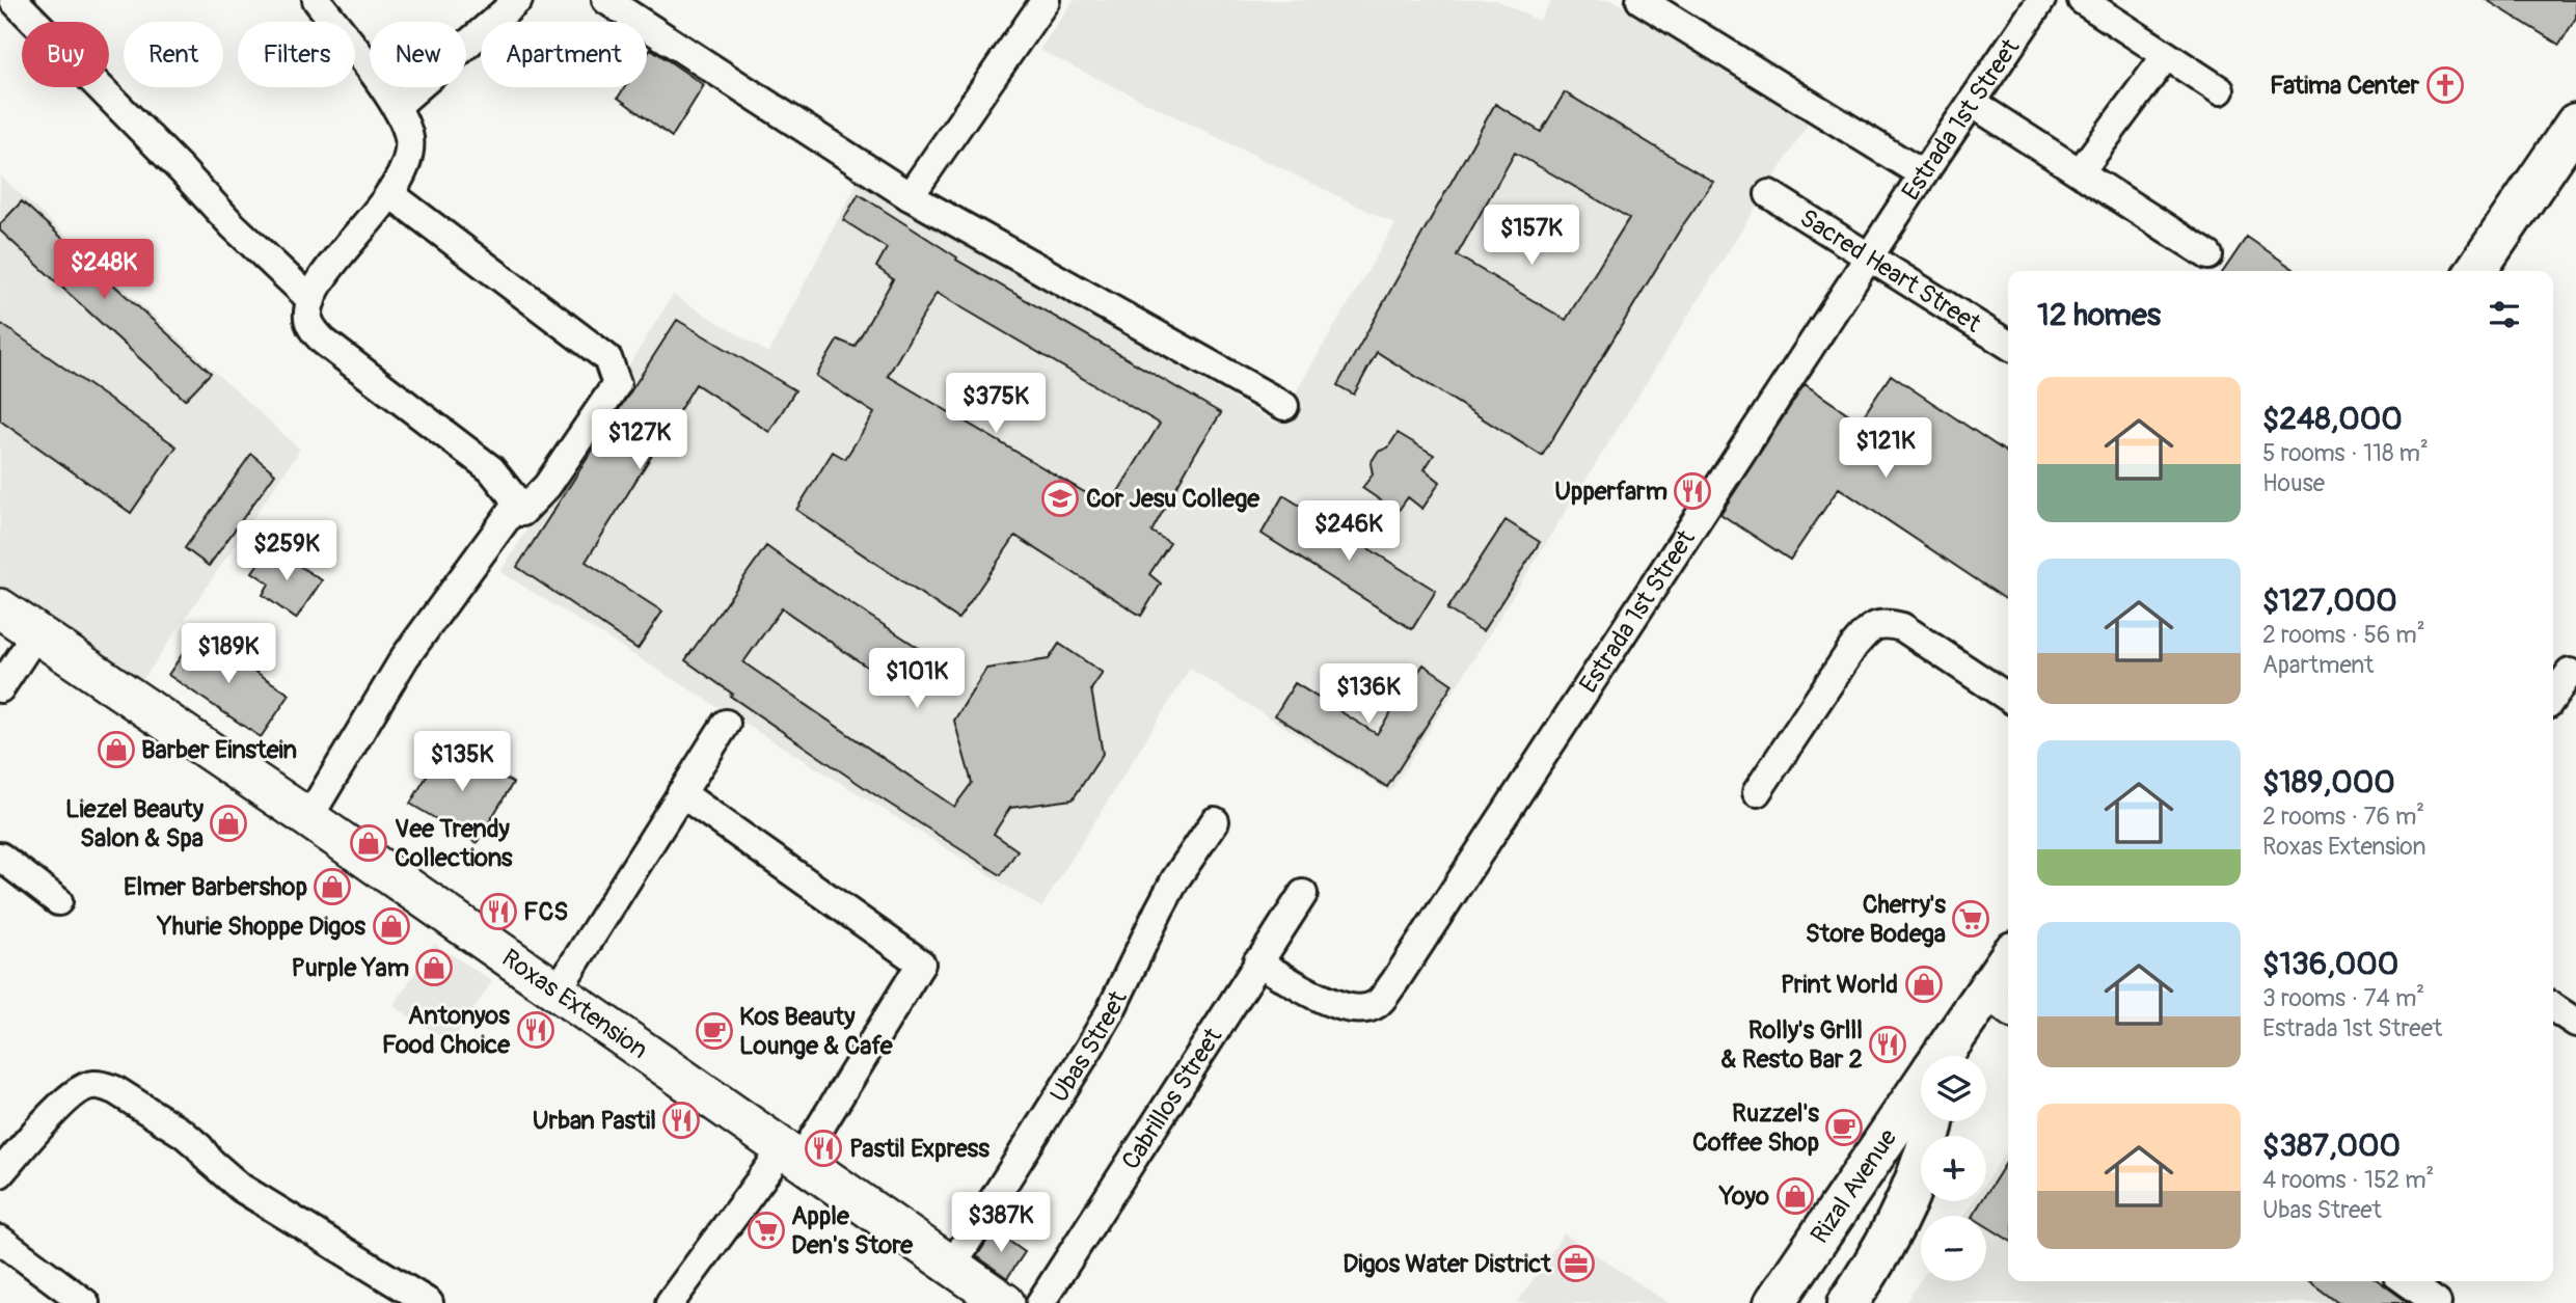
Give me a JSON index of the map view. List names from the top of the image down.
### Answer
{
  "streets": {
    "main road": ["Roxas Extension", "Rizal Avenue"],
    "street": [
      "Estrada 1st Street",
      "Sacred Heart Street",
      "Ubas Street",
      "Cabrillos Street"
    ]
  },
  "crossings": [
    ["Estrada 1st Street", "Sacred Heart Street"],
    ["Estrada 1st Street", "Cabrillos Street"],
    ["Roxas Extension", "Ubas Street"]
  ],
  "places": {
    "church": ["Fatima Center"],
    "restaurant": [
      "Upperfarm",
      "FCS",
      "Antonyos Food Choice",
      "Rolly's Grlll & Resto Bar 2",
      "Urban Pastil",
      "Pastil Express"
    ],
    "school or university": ["Cor Jesu College"],
    "shop": [
      "Barber Einstein",
      "Liezel Beauty Salon & Spa",
      "Vee Trendy Collections",
      "Elmer Barbershop",
      "Yhurie Shoppe Digos",
      "Purple Yam",
      "Print World",
      "Yoyo"
    ],
    "supermarket": ["Cherry's Store Bodega", "Apple Den's Store"],
    "cafe": ["Kos Beauty Lounge & Cafe", "Ruzzel's Coffee Shop"],
    "office": ["Digos Water District"]
  },
  "page": {
    "chip": [
      "Buy",
      "Rent",
      "Filters",
      "New",
      "Apartment"
    ],
    "price": [
      "$157K",
      "$248K",
      "$375K",
      "$127K",
      "$121K",
      "$246K",
      "$259K",
      "$189K",
      "$101K",
      "$136K",
      "$135K",
      "$387K"
    ],
    "heading": "12 homes",
    "list": [
      {
        "name": "$248,000",
        "note": "5 rooms · 118 m² · House"
      },
      {
        "name": "$127,000",
        "note": "2 rooms · 56 m² · Apartment"
      },
      {
        "name": "$189,000",
        "note": "2 rooms · 76 m² · Roxas Extension"
      },
      {
        "name": "$136,000",
        "note": "3 rooms · 74 m² · Estrada 1st Street"
      },
      {
        "name": "$387,000",
        "note": "4 rooms · 152 m² · Ubas Street"
      }
    ],
    "map_buttons": ["+", "−"]
  }
}
